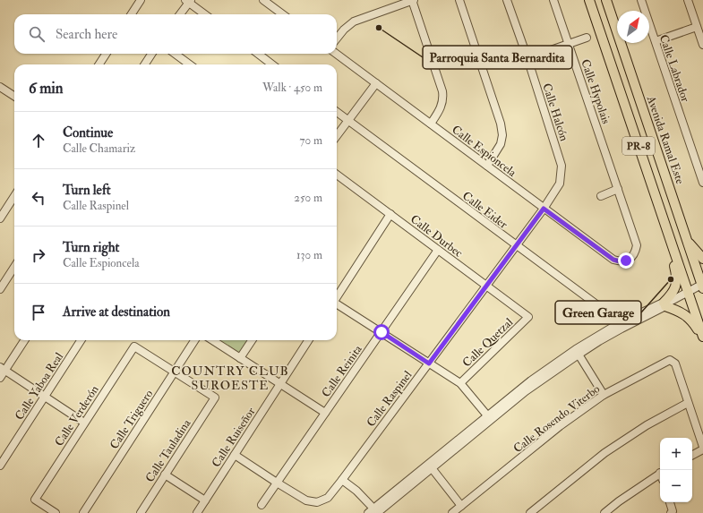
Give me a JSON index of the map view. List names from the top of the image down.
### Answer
{
  "streets": {
    "main road": ["Avenida Ramal Este", "PR-8"],
    "street": [
      "Calle Labrador",
      "Calle Hypolais",
      "Calle Halcón",
      "Calle Espioncela",
      "Calle Eider",
      "Calle Durbec",
      "Calle Quetzal",
      "Calle Reinita",
      "Calle Yaboa Real",
      "Calle Raspinel",
      "Calle Verderón",
      "Calle Rosendo Viterbo",
      "Calle Triguero",
      "Calle Ruiseñor",
      "Calle Tauladina"
    ]
  },
  "crossings": [
    ["Calle Hypolais", "Calle Espioncela"],
    ["Calle Halcón", "Calle Espioncela"],
    ["Calle Halcón", "Calle Raspinel"],
    ["Calle Espioncela", "Calle Raspinel"],
    ["Calle Eider", "Calle Raspinel"],
    ["Calle Durbec", "Calle Quetzal"],
    ["Calle Durbec", "Calle Reinita"],
    ["Calle Durbec", "Calle Raspinel"],
    ["Calle Reinita", "Calle Raspinel"],
    ["Calle Raspinel", "Calle Ruiseñor"],
    ["Calle Verderón", "Calle Triguero"],
    ["Calle Verderón", "Calle Tauladina"],
    ["Calle Triguero", "Calle Tauladina"]
  ],
  "districts": ["COUNTRY CLUB SUROESTE"],
  "places": ["Parroquia Santa Bernardita", "Green Garage"],
  "north": "top right",
  "page": {
    "search": "Search here",
    "heading": ["6 min", "Walk · 450 m"],
    "list": [
      ["Continue", "Calle Chamariz", "70 m"],
      ["Turn left", "Calle Raspinel", "250 m"],
      ["Turn right", "Calle Espioncela", "130 m"],
      "Arrive at destination"
    ],
    "map_buttons": ["+", "−"]
  }
}
